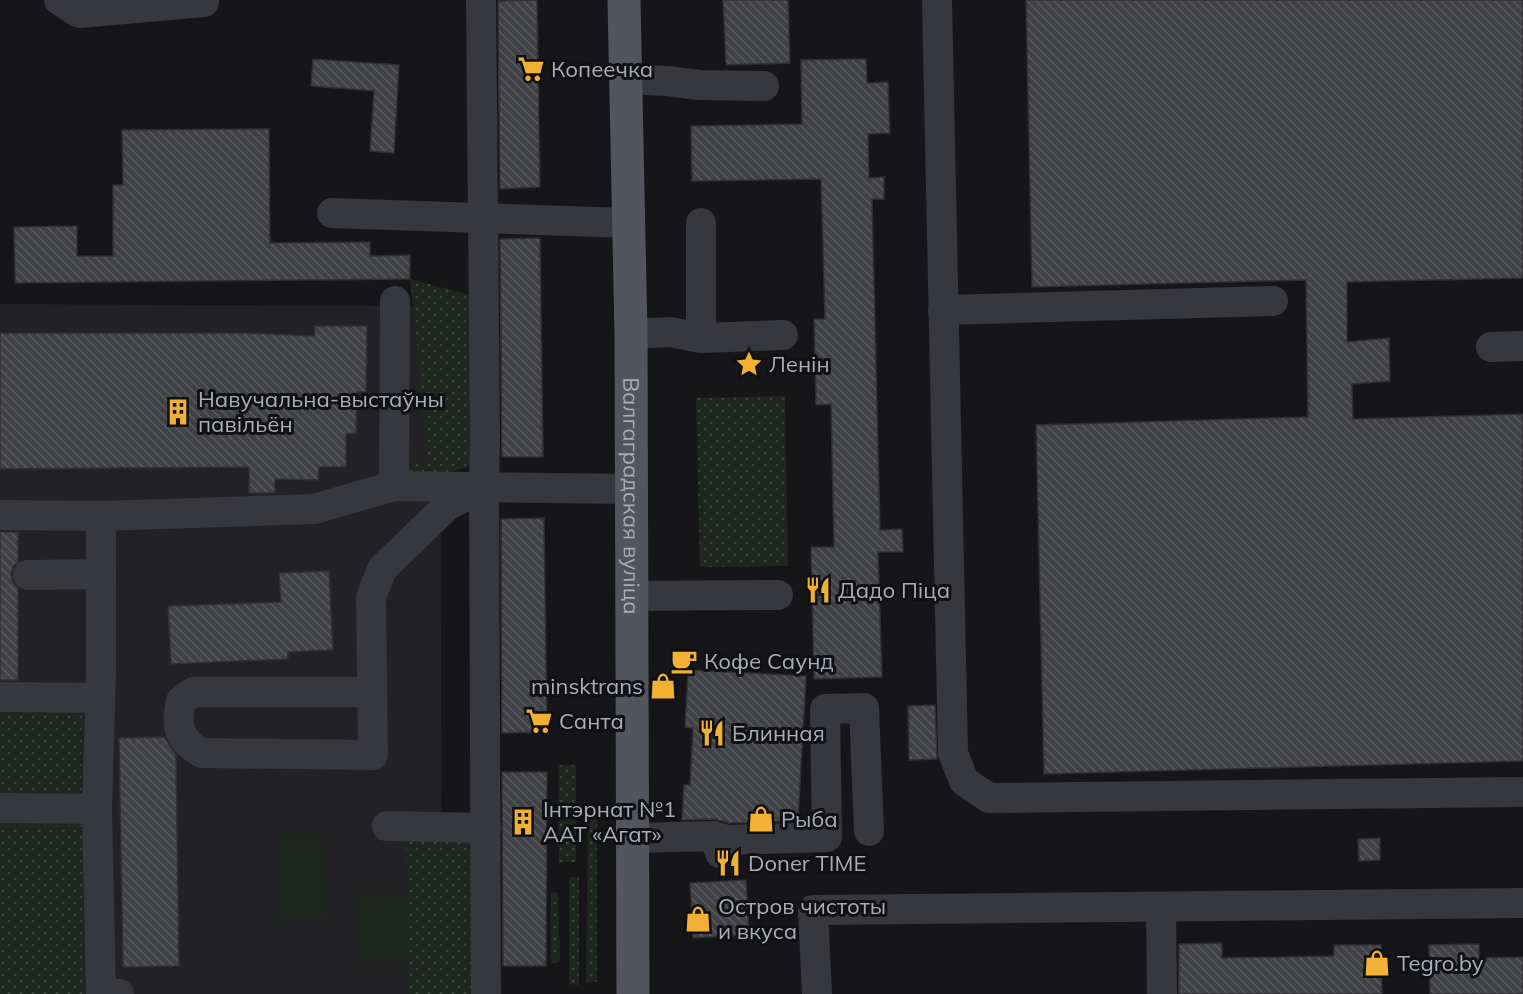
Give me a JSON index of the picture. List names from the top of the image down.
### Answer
{
  "streets": {
    "main road": ["Валгаградская вуліца"]
  },
  "places": {
    "supermarket": ["Копеечка", "Санта"],
    "place": ["Ленін"],
    "building": ["Навучальна-выстаўны павільён", "Інтэрнат №1 ААТ «Агат»"],
    "restaurant": ["Дадо Піца", "Блинная", "Doner TIME"],
    "cafe": ["Кофе Саунд"],
    "shop": [
      "minsktrans",
      "Рыба",
      "Остров чистоты и вкуса",
      "Tegro.by"
    ]
  }
}
